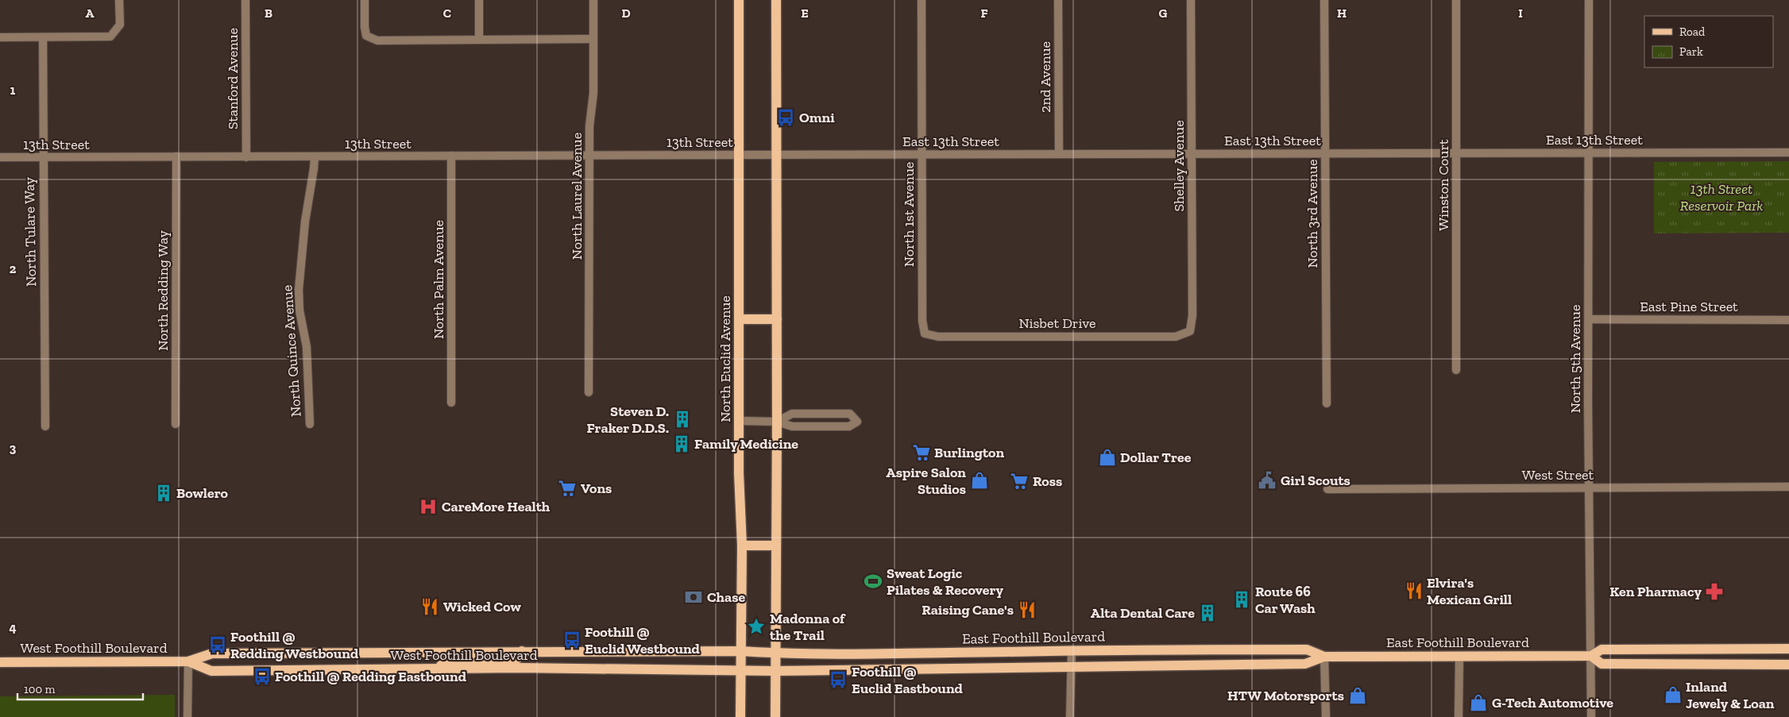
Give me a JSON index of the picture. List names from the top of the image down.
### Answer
{
  "streets": {
    "main road": ["North Euclid Avenue", "East Foothill Boulevard", "West Foothill Boulevard"],
    "street": [
      "2nd Avenue",
      "Stanford Avenue",
      "East 13th Street",
      "13th Street",
      "Shelley Avenue",
      "Winston Court",
      "North Laurel Avenue",
      "North 3rd Avenue",
      "North 1st Avenue",
      "North Tulare Way",
      "North Palm Avenue",
      "North Redding Way",
      "East Pine Street",
      "Nisbet Drive",
      "North Quince Avenue",
      "North 5th Avenue",
      "West Street"
    ]
  },
  "crossings": [
    ["2nd Avenue", "East 13th Street"],
    ["Stanford Avenue", "13th Street"],
    ["East 13th Street", "13th Street"],
    ["East 13th Street", "Shelley Avenue"],
    ["East 13th Street", "Winston Court"],
    ["East 13th Street", "North 3rd Avenue"],
    ["East 13th Street", "North 1st Avenue"],
    ["East 13th Street", "North 5th Avenue"],
    ["13th Street", "North Laurel Avenue"],
    ["13th Street", "North Tulare Way"],
    ["13th Street", "North Palm Avenue"],
    ["13th Street", "North Redding Way"],
    ["13th Street", "North Quince Avenue"],
    ["13th Street", "North Euclid Avenue"],
    ["Shelley Avenue", "Nisbet Drive"],
    ["North 1st Avenue", "Nisbet Drive"],
    ["East Pine Street", "North 5th Avenue"],
    ["North Euclid Avenue", "East Foothill Boulevard"],
    ["North Euclid Avenue", "West Foothill Boulevard"],
    ["North 5th Avenue", "West Street"],
    ["North 5th Avenue", "East Foothill Boulevard"],
    ["East Foothill Boulevard", "West Foothill Boulevard"]
  ],
  "parks": ["13th Street Reservoir Park"],
  "places": {
    "bus stop": [
      "Omni",
      "Foothill @ Euclid Westbound",
      "Foothill @ Redding Westbound",
      "Foothill @ Redding Eastbound",
      "Foothill @ Euclid Eastbound"
    ],
    "building": [
      "Steven D. Fraker D.D.S.",
      "Family Medicine",
      "Bowlero",
      "Route 66 Car Wash",
      "Alta Dental Care"
    ],
    "supermarket": ["Burlington", "Ross", "Vons"],
    "shop": [
      "Dollar Tree",
      "Aspire Salon Studios",
      "Inland Jewely & Loan",
      "HTW Motorsports",
      "G-Tech Automotive"
    ],
    "public building": ["Girl Scouts"],
    "hospital": ["CareMore Health"],
    "sports": ["Sweat Logic Pilates & Recovery"],
    "restaurant": ["Elvira's Mexican Grill", "Wicked Cow", "Raising Cane's"],
    "pharmacy": ["Ken Pharmacy"],
    "bank": ["Chase"],
    "place": ["Madonna of the Trail"]
  },
  "legend": ["Road", "Park"],
  "scale_bar": "100 m",
  "grid": {
    "columns": [
      "A",
      "B",
      "C",
      "D",
      "E",
      "F",
      "G",
      "H",
      "I"
    ],
    "rows": [
      "1",
      "2",
      "3",
      "4"
    ]
  }
}
